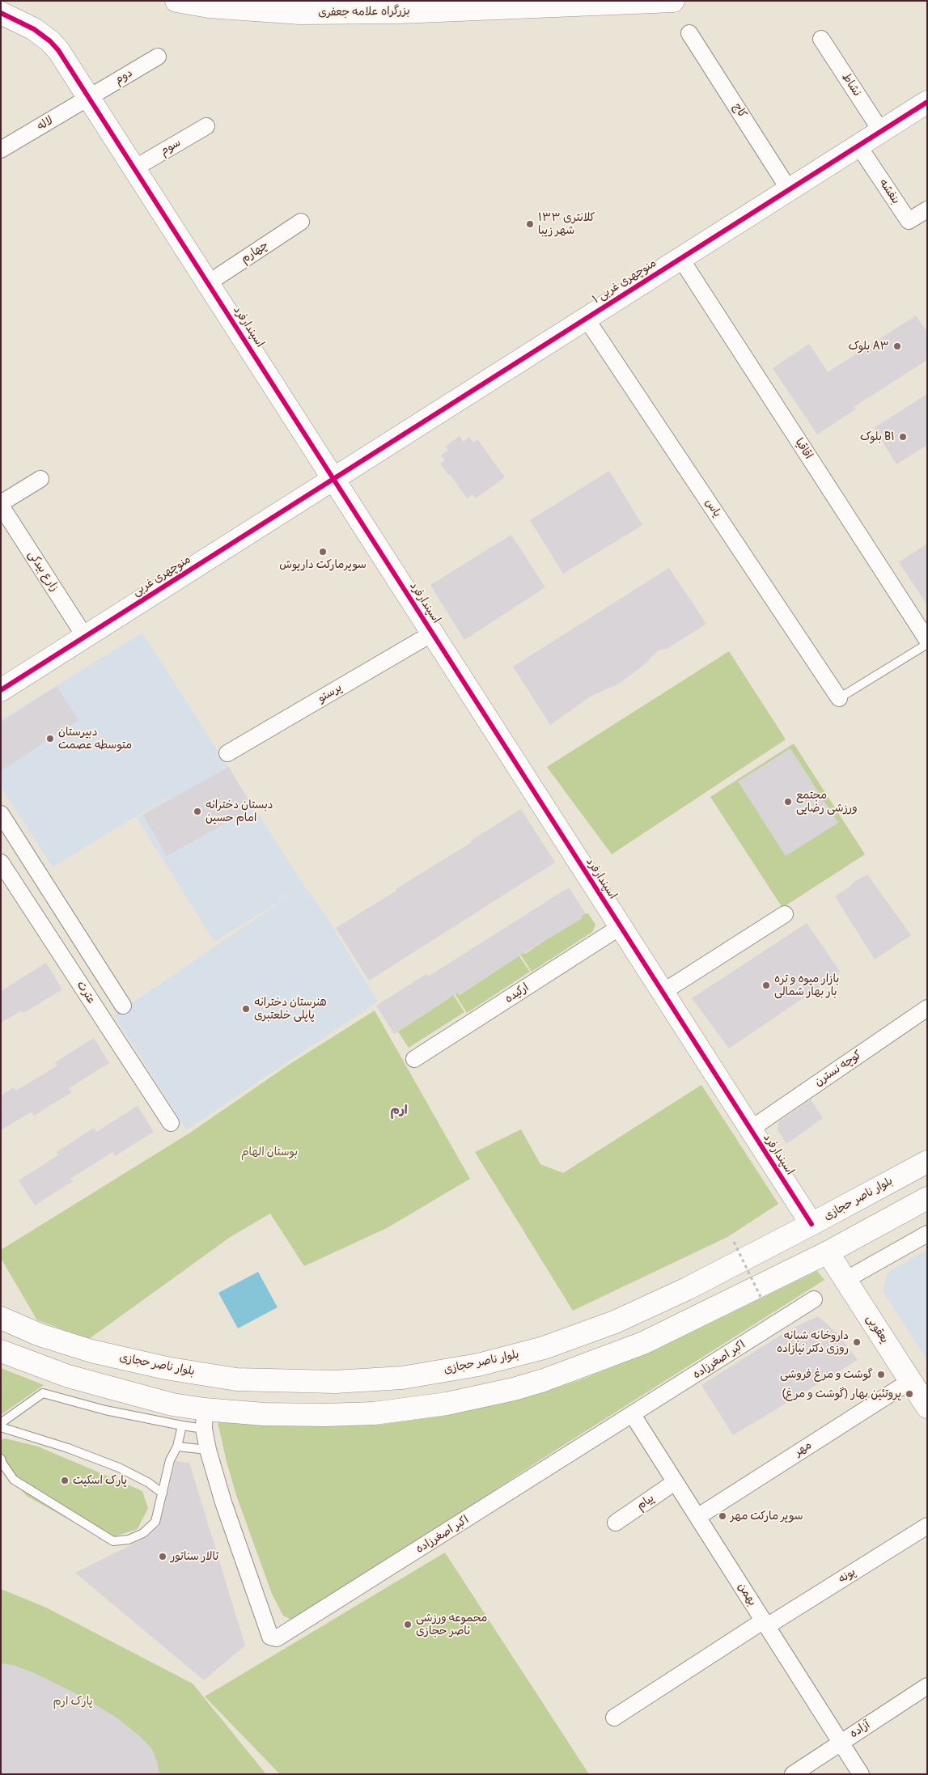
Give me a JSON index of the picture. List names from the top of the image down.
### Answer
{
  "streets": {
    "main road": [
      "بزرگراه علامه جعفری",
      "منوچهری غربی ۱",
      "اسپندارفرد",
      "منوچهری غربی",
      "بلوار ناصر حجازی",
      "یعقوبی"
    ],
    "street": [
      "دوم",
      "نشاط",
      "کاج",
      "لاله",
      "سوم",
      "بنفشه",
      "چهارم",
      "اقاقیا",
      "یاس",
      "زارع بیدکی",
      "پرستو",
      "عترت",
      "ارکیده",
      "کوچه نسترن",
      "اکبر اصغرزاده",
      "مهر",
      "پیام",
      "پونه",
      "بهمن",
      "آزاده"
    ]
  },
  "crossings": [
    ["دوم", "لاله"],
    ["دوم", "اسپندارفرد"],
    ["نشاط", "منوچهری غربی ۱"],
    ["کاج", "منوچهری غربی ۱"],
    ["لاله", "اسپندارفرد"],
    ["سوم", "اسپندارفرد"],
    ["بنفشه", "منوچهری غربی ۱"],
    ["چهارم", "اسپندارفرد"],
    ["منوچهری غربی ۱", "اسپندارفرد"],
    ["منوچهری غربی ۱", "اقاقیا"],
    ["منوچهری غربی ۱", "یاس"],
    ["منوچهری غربی ۱", "منوچهری غربی"],
    ["اسپندارفرد", "منوچهری غربی"],
    ["اسپندارفرد", "پرستو"],
    ["اسپندارفرد", "ارکیده"],
    ["اسپندارفرد", "کوچه نسترن"],
    ["اسپندارفرد", "بلوار ناصر حجازی"],
    ["زارع بیدکی", "منوچهری غربی"],
    ["یعقوبی", "مهر"],
    ["اکبر اصغرزاده", "بهمن"],
    ["مهر", "بهمن"],
    ["پیام", "بهمن"],
    ["پونه", "بهمن"],
    ["بهمن", "آزاده"]
  ],
  "districts": ["ارم"],
  "parks": ["بوستان الهام", "پارک ارم"],
  "places": [
    "کلانتری ۱۳۳ شهر زیبا",
    "بلوک A۳",
    "بلوک B۱",
    "سوپرمارکت داریوش",
    "دبیرستان متوسطه عصمت",
    "مجتمع ورزشی رضایی",
    "دبستان دخترانه امام حسین",
    "بازار میوه و تره بار بهار شمالی",
    "هنرستان دخترانه پاپلی خلعتبری",
    "داروخانه شبانه روزی دکتر نیازاده",
    "گوشت و مرغ فروشی",
    "پروتئین بهار (گوشت و مرغ)",
    "پارک اسکیت",
    "سوپر مارکت مهر",
    "تالار سناتور",
    "مجموعه ورزشی ناصر حجازی"
  ]
}
